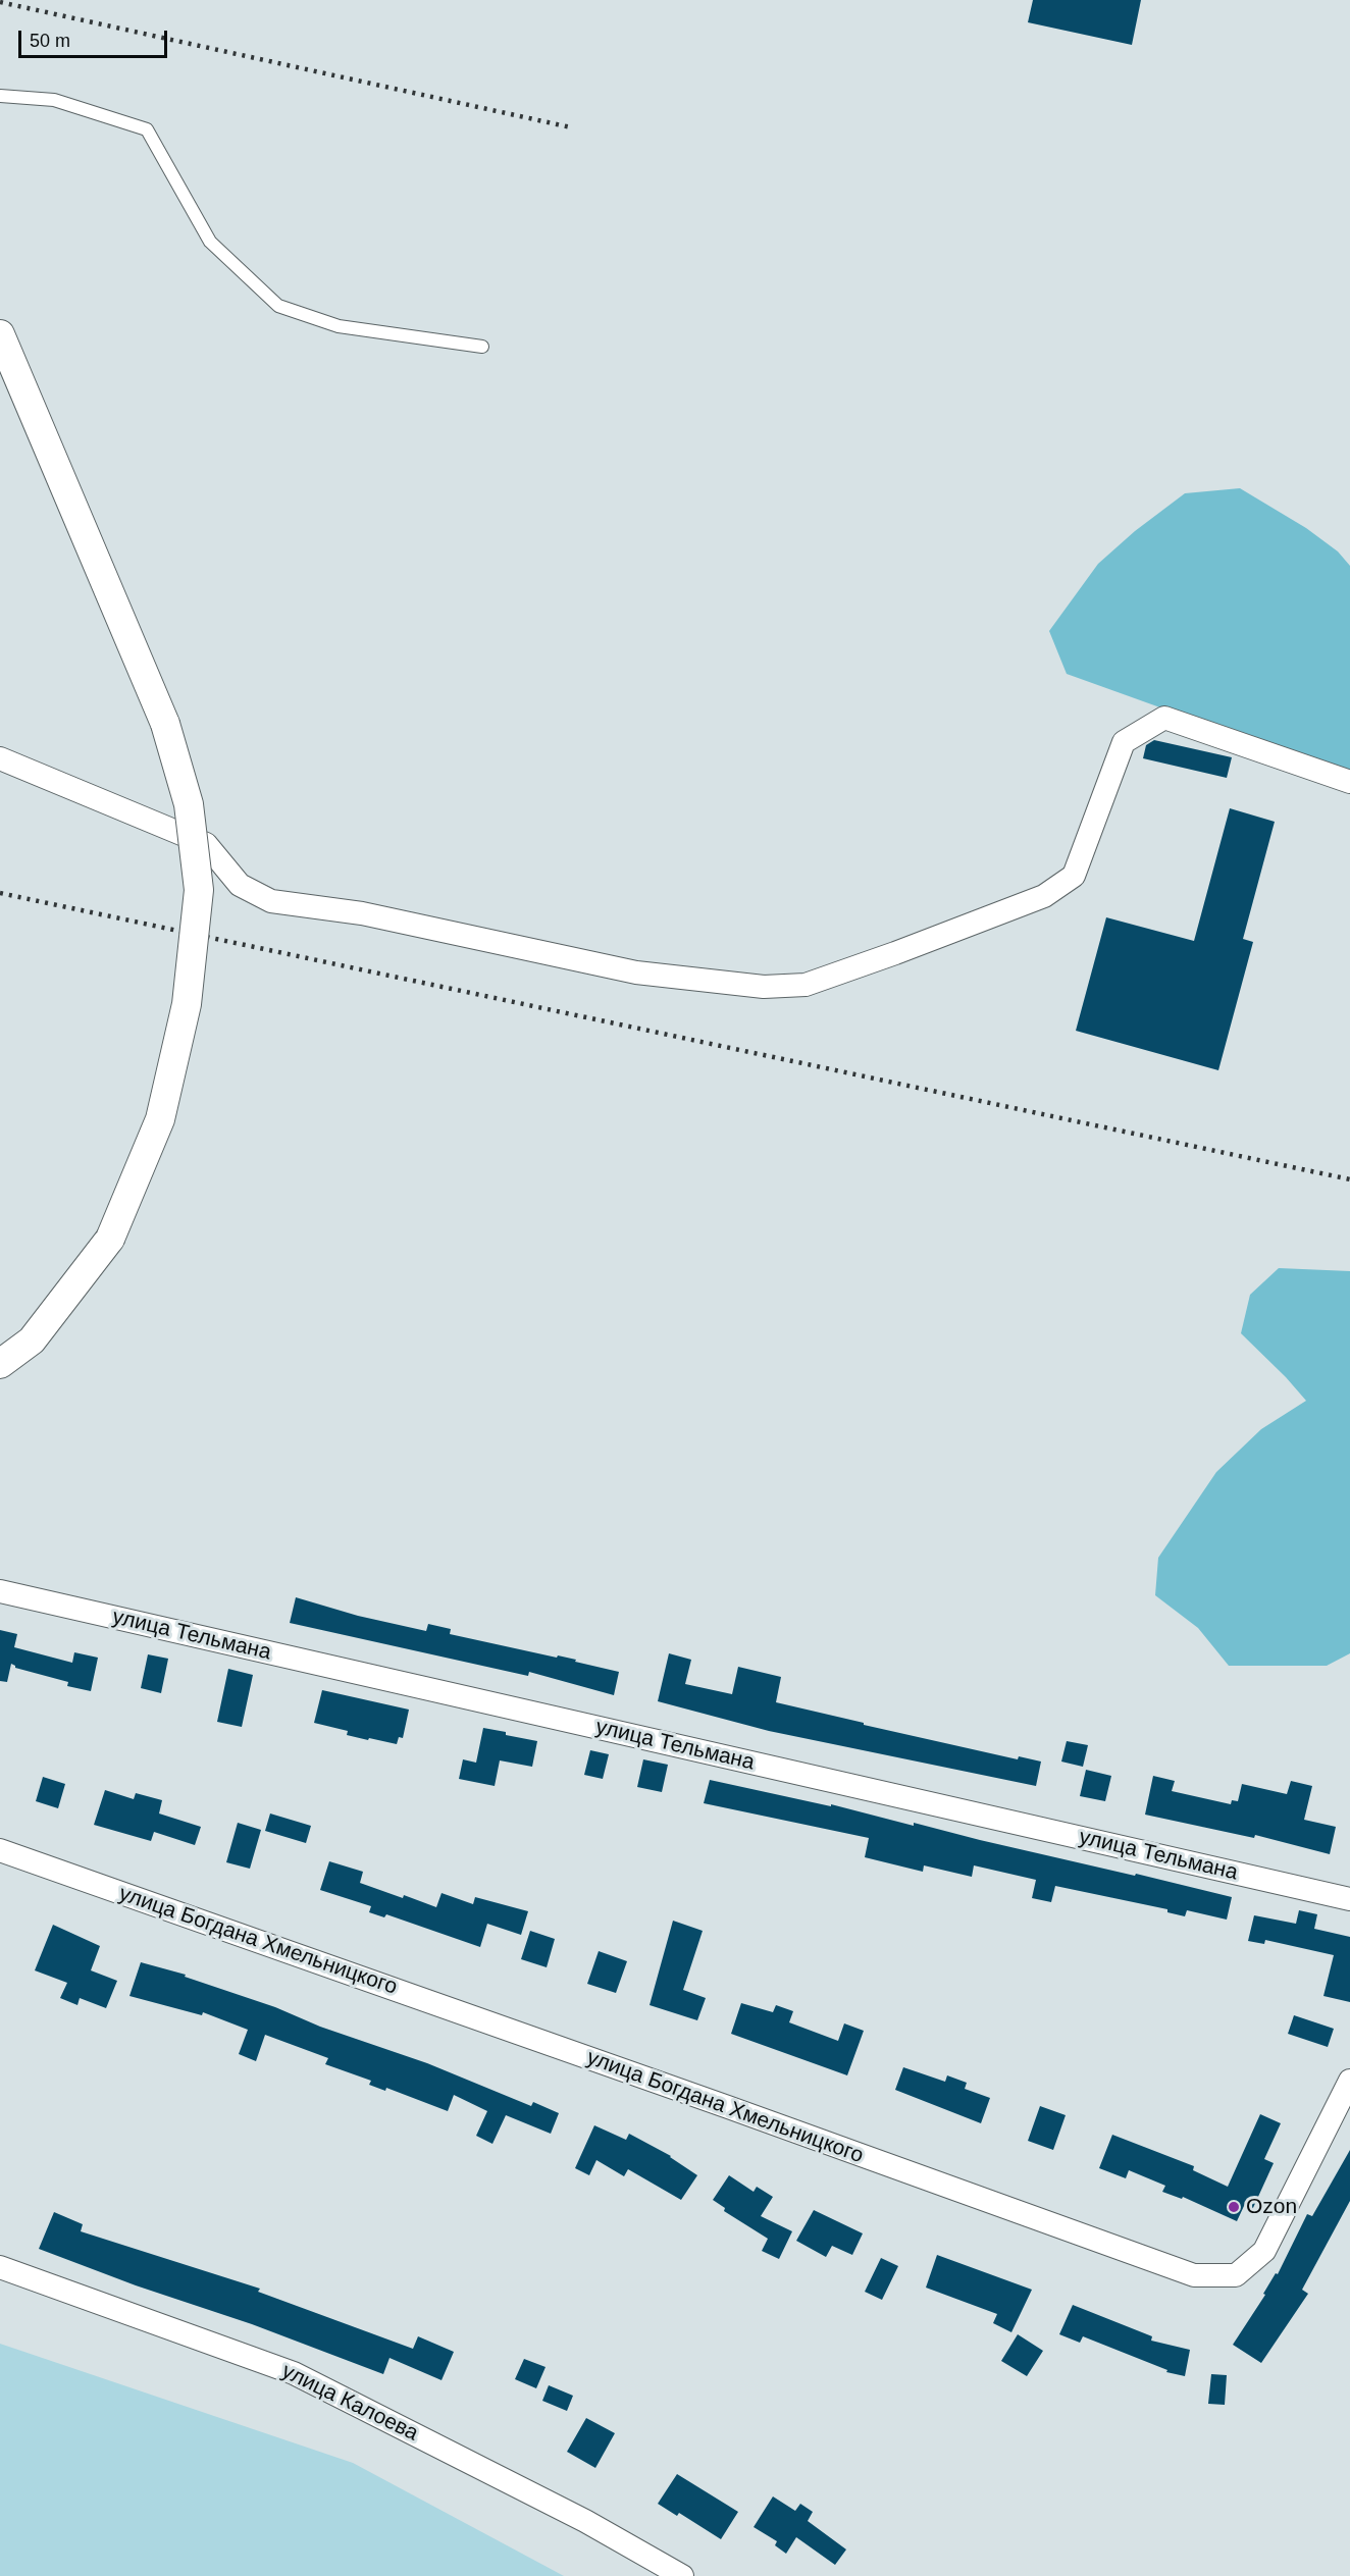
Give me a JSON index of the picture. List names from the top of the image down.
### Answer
{
  "streets": {
    "street": ["улица Тельмана", "улица Богдана Хмельницкого", "улица Калоева"]
  },
  "places": ["Ozon"],
  "scale_bar": "50 m"
}
